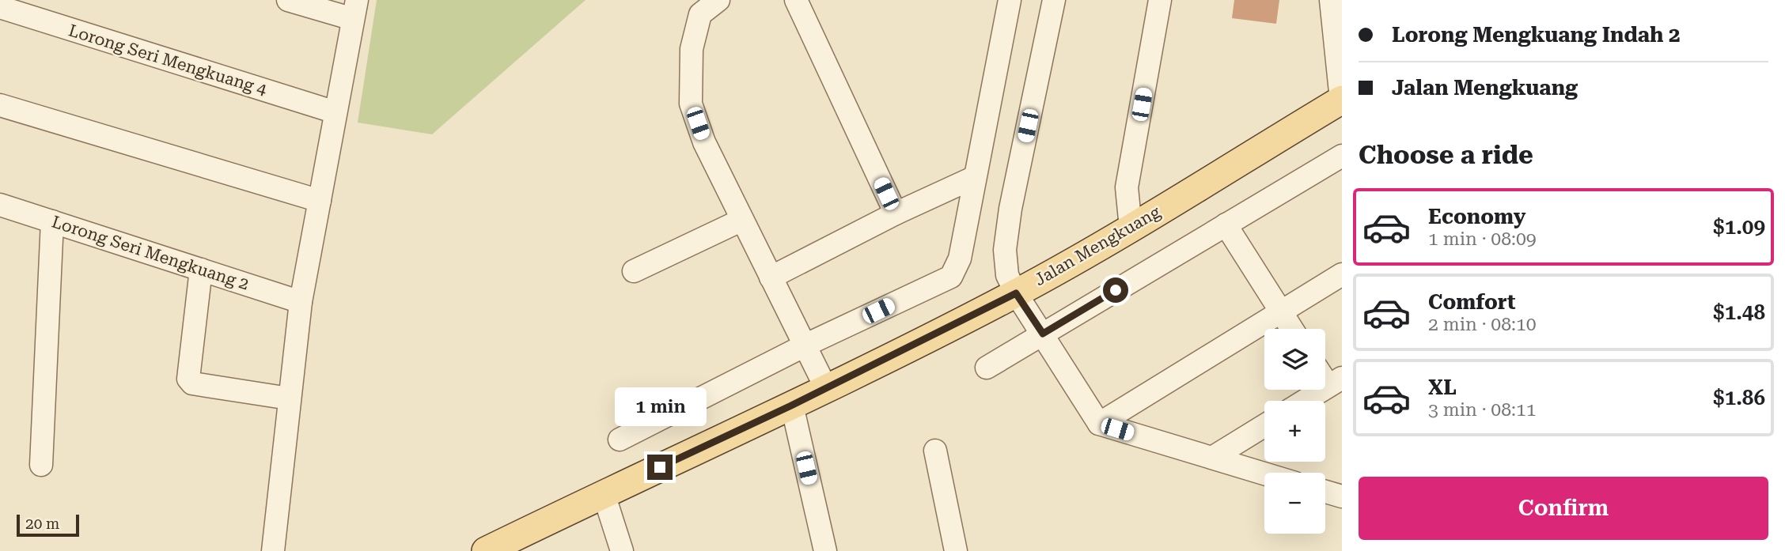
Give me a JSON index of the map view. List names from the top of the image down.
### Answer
{
  "streets": {
    "main road": ["Jalan Mengkuang"],
    "street": ["Lorong Seri Mengkuang 4", "Lorong Seri Mengkuang 2"]
  },
  "scale_bar": "20 m",
  "page": {
    "banner": ["Lorong Mengkuang Indah 2", "Jalan Mengkuang"],
    "heading": "Choose a ride",
    "list": [
      {
        "name": "Economy",
        "note": "1 min · 08:09",
        "value": "$1.09"
      },
      {
        "name": "Comfort",
        "note": "2 min · 08:10",
        "value": "$1.48"
      },
      {
        "name": "XL",
        "note": "3 min · 08:11",
        "value": "$1.86"
      }
    ],
    "map_buttons": ["+", "−"],
    "bubble": "1 min",
    "buttons": "Confirm",
    "scale": "20 m"
  }
}
